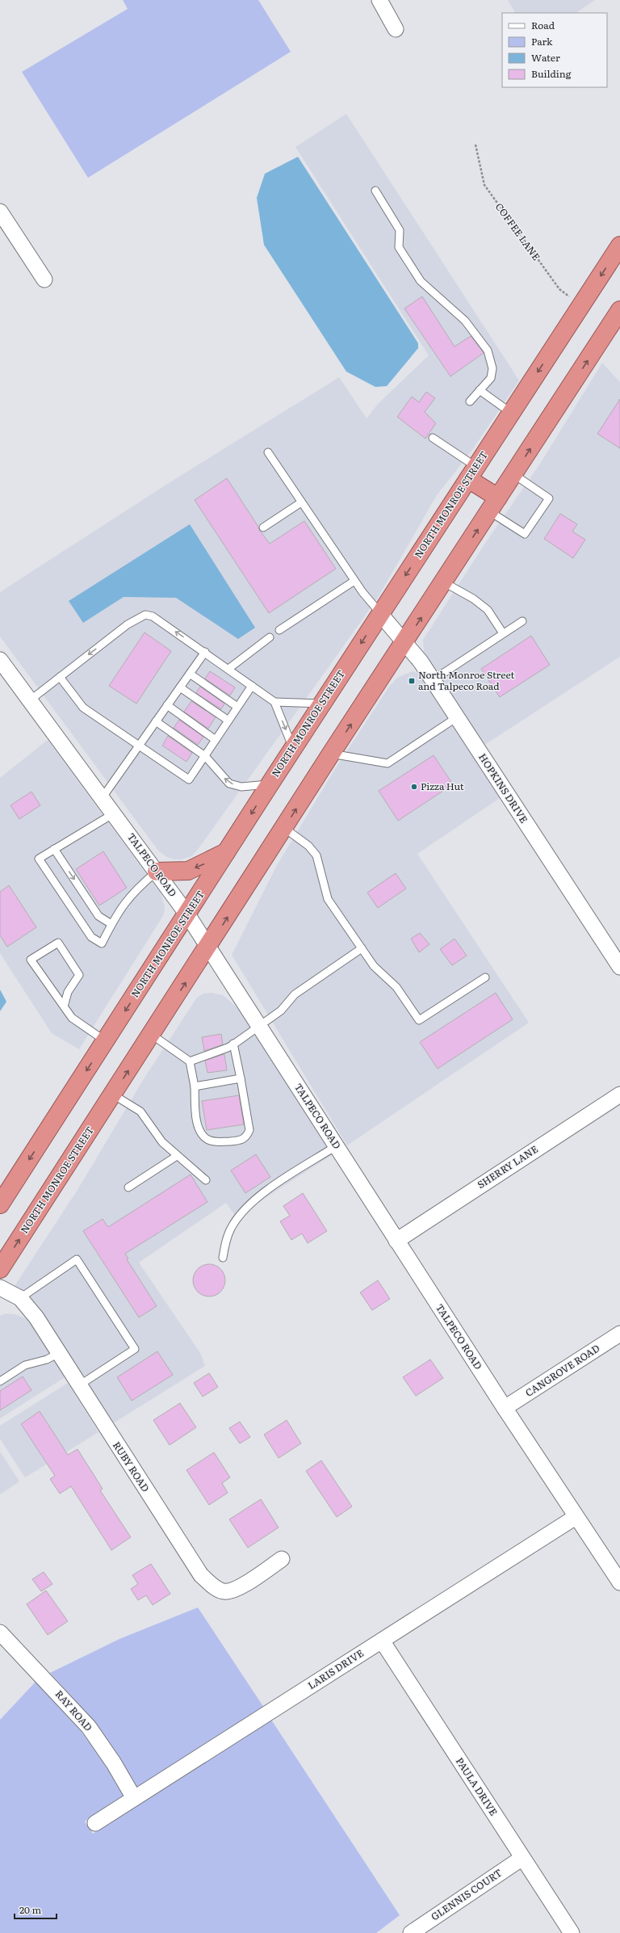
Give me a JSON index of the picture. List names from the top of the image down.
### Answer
{
  "streets": {
    "highway": ["NORTH MONROE STREET"],
    "street": [
      "HOPKINS DRIVE",
      "TALPECO ROAD",
      "SHERRY LANE",
      "CANGROVE ROAD",
      "RUBY ROAD",
      "LARIS DRIVE",
      "RAY ROAD",
      "PAULA DRIVE",
      "GLENNIS COURT"
    ],
    "path": ["COFFEE LANE"]
  },
  "crossings": [
    ["COFFEE LANE", "NORTH MONROE STREET"],
    ["NORTH MONROE STREET", "HOPKINS DRIVE"],
    ["NORTH MONROE STREET", "TALPECO ROAD"],
    ["TALPECO ROAD", "SHERRY LANE"],
    ["TALPECO ROAD", "CANGROVE ROAD"],
    ["TALPECO ROAD", "LARIS DRIVE"],
    ["LARIS DRIVE", "RAY ROAD"],
    ["LARIS DRIVE", "PAULA DRIVE"],
    ["PAULA DRIVE", "GLENNIS COURT"]
  ],
  "places": {
    "transit": ["North Monroe Street and Talpeco Road"],
    "other": ["Pizza Hut"]
  },
  "legend": [
    "Road",
    "Park",
    "Water",
    "Building"
  ],
  "scale_bar": "20 m"
}
